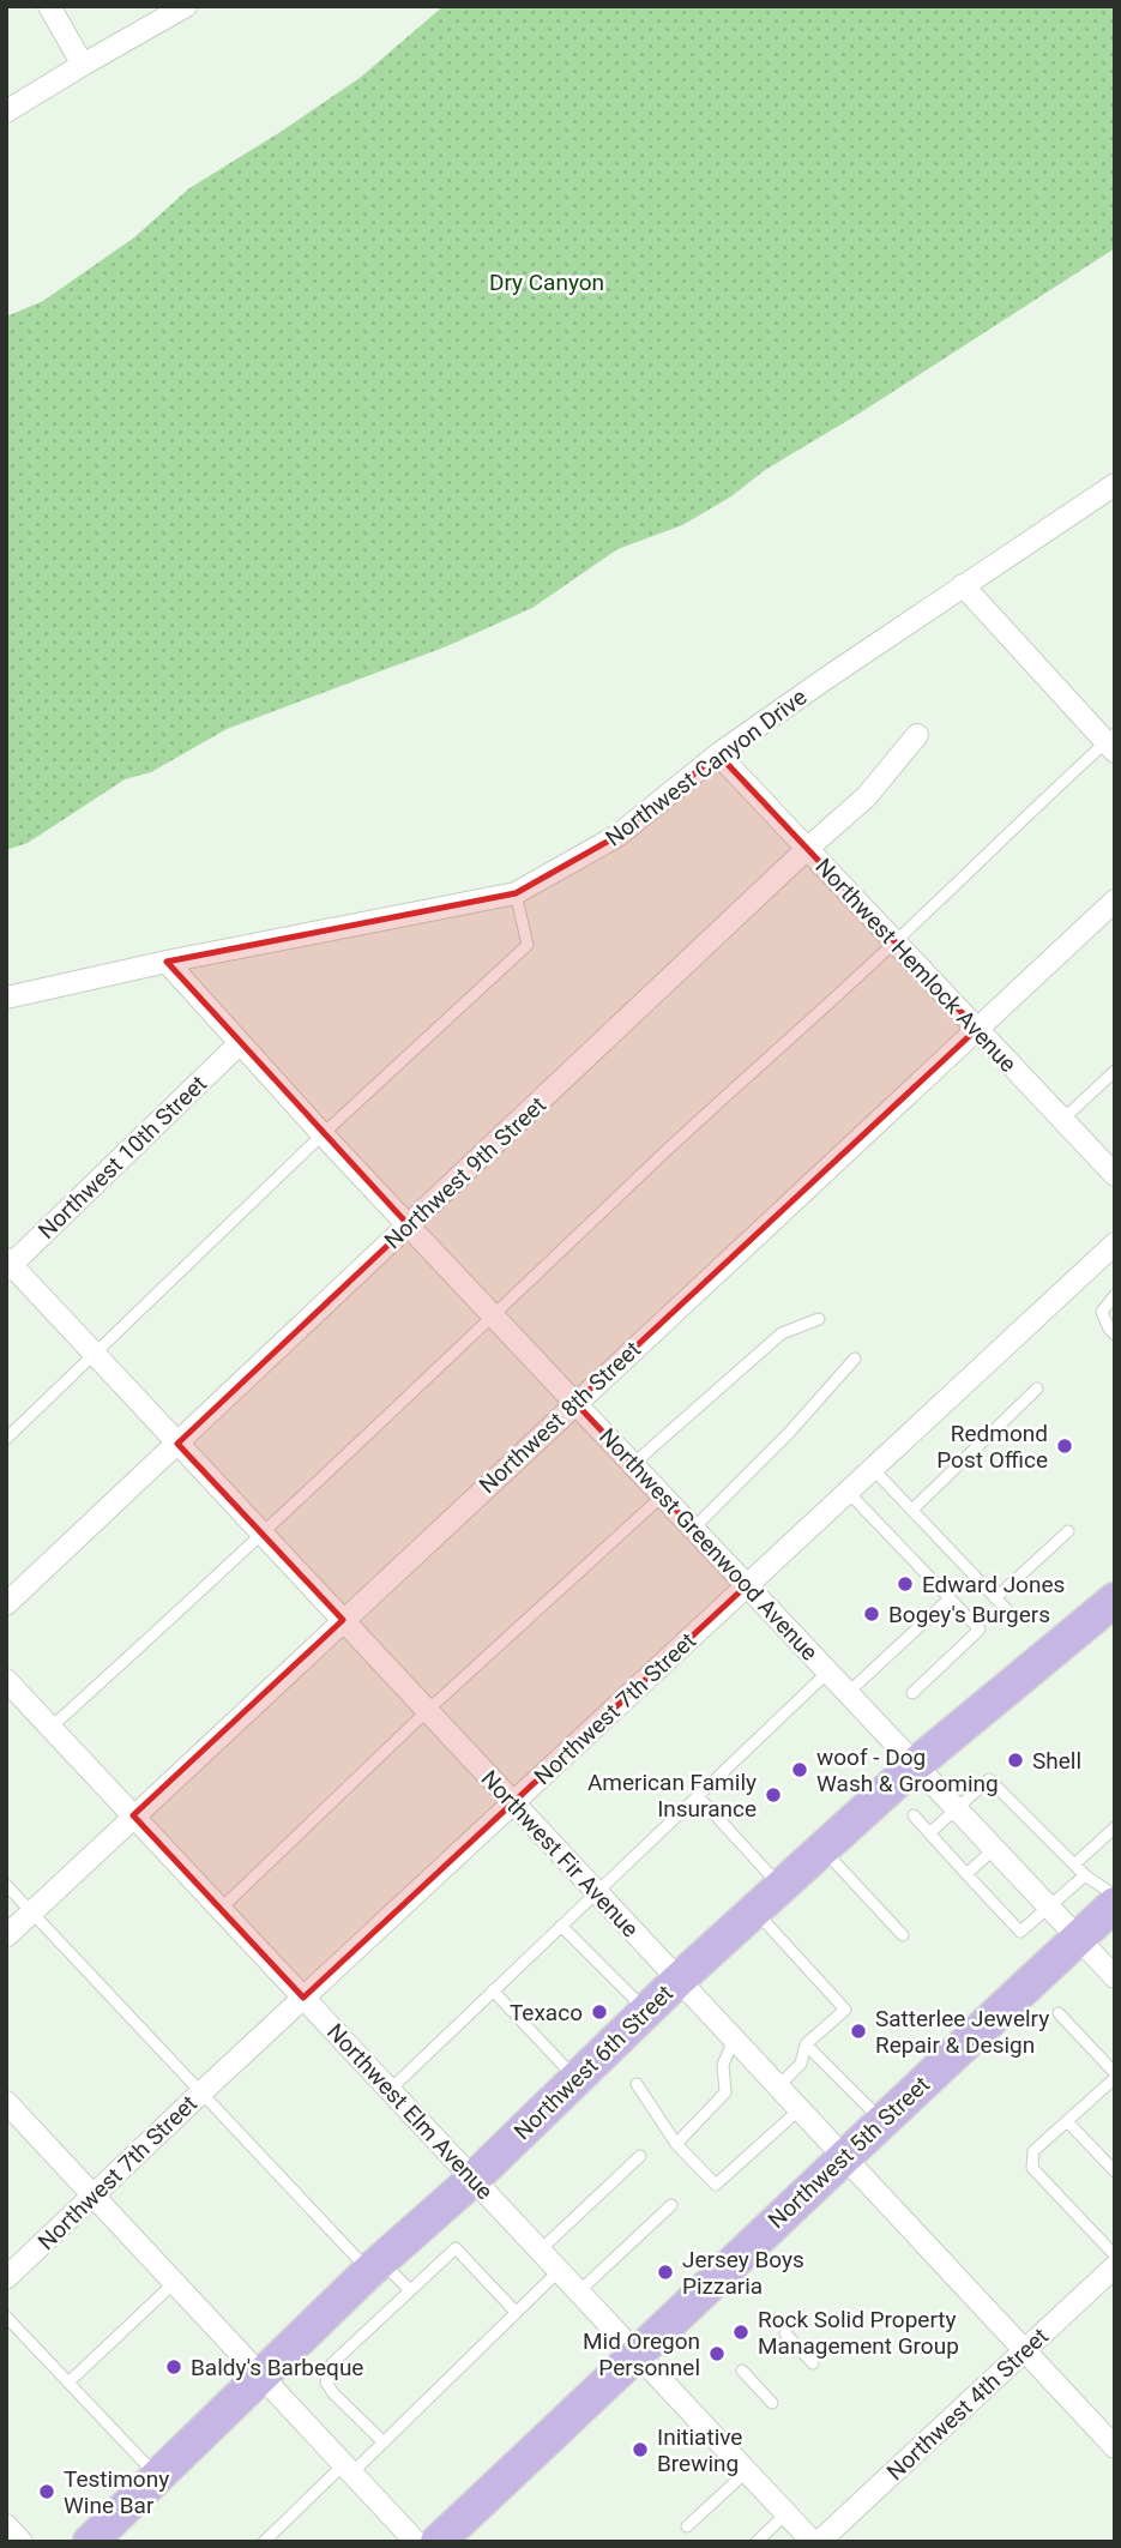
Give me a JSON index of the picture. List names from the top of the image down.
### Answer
{
  "streets": {
    "main road": ["Northwest 6th Street", "Northwest 5th Street"],
    "street": [
      "Northwest Canyon Drive",
      "Northwest Hemlock Avenue",
      "Northwest 10th Street",
      "Northwest 9th Street",
      "Northwest 8th Street",
      "Northwest Greenwood Avenue",
      "Northwest 7th Street",
      "Northwest Fir Avenue",
      "Northwest Elm Avenue",
      "Northwest 4th Street"
    ]
  },
  "crossings": [
    ["Northwest Canyon Drive", "Northwest Hemlock Avenue"],
    ["Northwest Canyon Drive", "Northwest Greenwood Avenue"],
    ["Northwest Hemlock Avenue", "Northwest 9th Street"],
    ["Northwest Hemlock Avenue", "Northwest 8th Street"],
    ["Northwest 10th Street", "Northwest Greenwood Avenue"],
    ["Northwest 10th Street", "Northwest Fir Avenue"],
    ["Northwest 9th Street", "Northwest Greenwood Avenue"],
    ["Northwest 9th Street", "Northwest Fir Avenue"],
    ["Northwest 8th Street", "Northwest Greenwood Avenue"],
    ["Northwest 8th Street", "Northwest Fir Avenue"],
    ["Northwest 8th Street", "Northwest Elm Avenue"],
    ["Northwest Greenwood Avenue", "Northwest 7th Street"],
    ["Northwest Greenwood Avenue", "Northwest 6th Street"],
    ["Northwest Greenwood Avenue", "Northwest 5th Street"],
    ["Northwest 7th Street", "Northwest Fir Avenue"],
    ["Northwest 7th Street", "Northwest Elm Avenue"],
    ["Northwest Fir Avenue", "Northwest 6th Street"],
    ["Northwest Fir Avenue", "Northwest 5th Street"],
    ["Northwest Fir Avenue", "Northwest 4th Street"],
    ["Northwest 6th Street", "Northwest Elm Avenue"],
    ["Northwest Elm Avenue", "Northwest 5th Street"]
  ],
  "parks": ["Dry Canyon"],
  "places": [
    "Redmond Post Office",
    "Edward Jones",
    "Bogey's Burgers",
    "Shell",
    "woof - Dog Wash & Grooming",
    "American Family Insurance",
    "Texaco",
    "Satterlee Jewelry Repair & Design",
    "Jersey Boys Pizzaria",
    "Rock Solid Property Management Group",
    "Mid Oregon Personnel",
    "Baldy's Barbeque",
    "Initiative Brewing",
    "Testimony Wine Bar"
  ]
}
